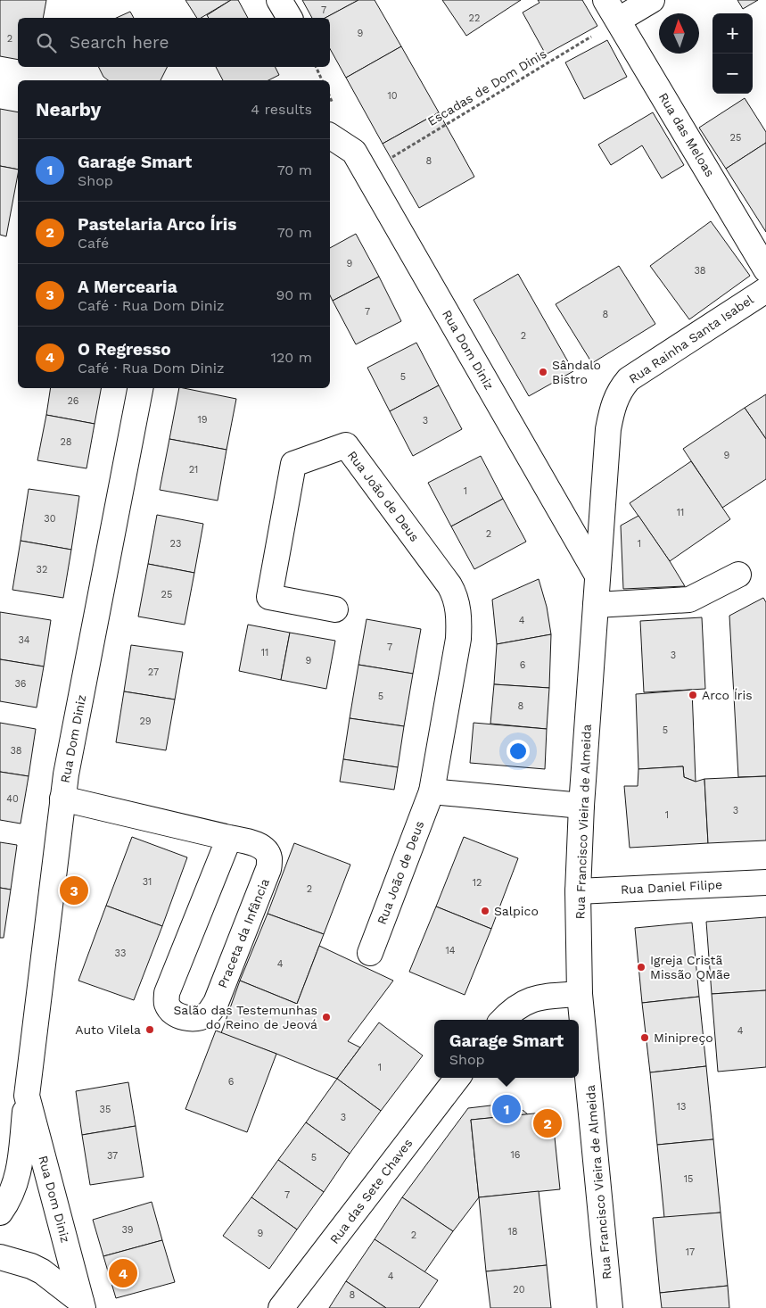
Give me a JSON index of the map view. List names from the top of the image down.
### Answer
{
  "streets": {
    "street": [
      "Rua das Meloas",
      "Rua Rainha Santa Isabel",
      "Rua Dom Diniz",
      "Rua João de Deus",
      "Rua Francisco Vieira de Almeida",
      "Rua Daniel Filipe",
      "Praceta da Infância",
      "Rua das Sete Chaves"
    ],
    "path": ["Escadas de Dom Dinis"]
  },
  "crossings": [
    ["Escadas de Dom Dinis", "Rua das Meloas"],
    ["Escadas de Dom Dinis", "Rua Dom Diniz"],
    ["Rua Rainha Santa Isabel", "Rua Dom Diniz"],
    ["Rua Rainha Santa Isabel", "Rua Francisco Vieira de Almeida"],
    ["Rua Dom Diniz", "Rua Francisco Vieira de Almeida"],
    ["Rua Dom Diniz", "Praceta da Infância"],
    ["Rua Francisco Vieira de Almeida", "Rua Daniel Filipe"]
  ],
  "places": [
    "Sândalo Bistro",
    "Arco Íris",
    "Salpico",
    "Igreja Cristã Missão QMãe",
    "Salão das Testemunhas do Reino de Jeová",
    "Auto Vilela",
    "Minipreço"
  ],
  "house_numbers": [
    "7",
    "22",
    "9",
    "2",
    "10",
    "25",
    "8",
    "9",
    "38",
    "7",
    "8",
    "2",
    "5",
    "26",
    "19",
    "3",
    "28",
    "9",
    "21",
    "1",
    "11",
    "30",
    "2",
    "23",
    "1",
    "32",
    "25",
    "4",
    "34",
    "7",
    "11",
    "3",
    "9",
    "6",
    "27",
    "36",
    "5",
    "8",
    "29",
    "5",
    "38",
    "40",
    "3",
    "1",
    "31",
    "12",
    "2",
    "14",
    "33",
    "4",
    "4",
    "1",
    "6",
    "13",
    "35",
    "3",
    "16",
    "37",
    "5",
    "15",
    "7",
    "39",
    "18",
    "9",
    "2",
    "17",
    "4",
    "20",
    "8"
  ],
  "north": "top",
  "page": {
    "map_buttons": ["+", "−"],
    "search": "Search here",
    "heading": ["Nearby", "4 results"],
    "list": [
      {
        "mark": "1",
        "name": "Garage Smart",
        "note": "Shop",
        "value": "70 m"
      },
      {
        "mark": "2",
        "name": "Pastelaria Arco Íris",
        "note": "Café",
        "value": "70 m"
      },
      {
        "mark": "3",
        "name": "A Mercearia",
        "note": "Café · Rua Dom Diniz",
        "value": "90 m"
      },
      {
        "mark": "4",
        "name": "O Regresso",
        "note": "Café · Rua Dom Diniz",
        "value": "120 m"
      }
    ],
    "pins": [
      "3",
      "1",
      "2",
      "4"
    ],
    "popup": ["Garage Smart", "Shop"]
  }
}
